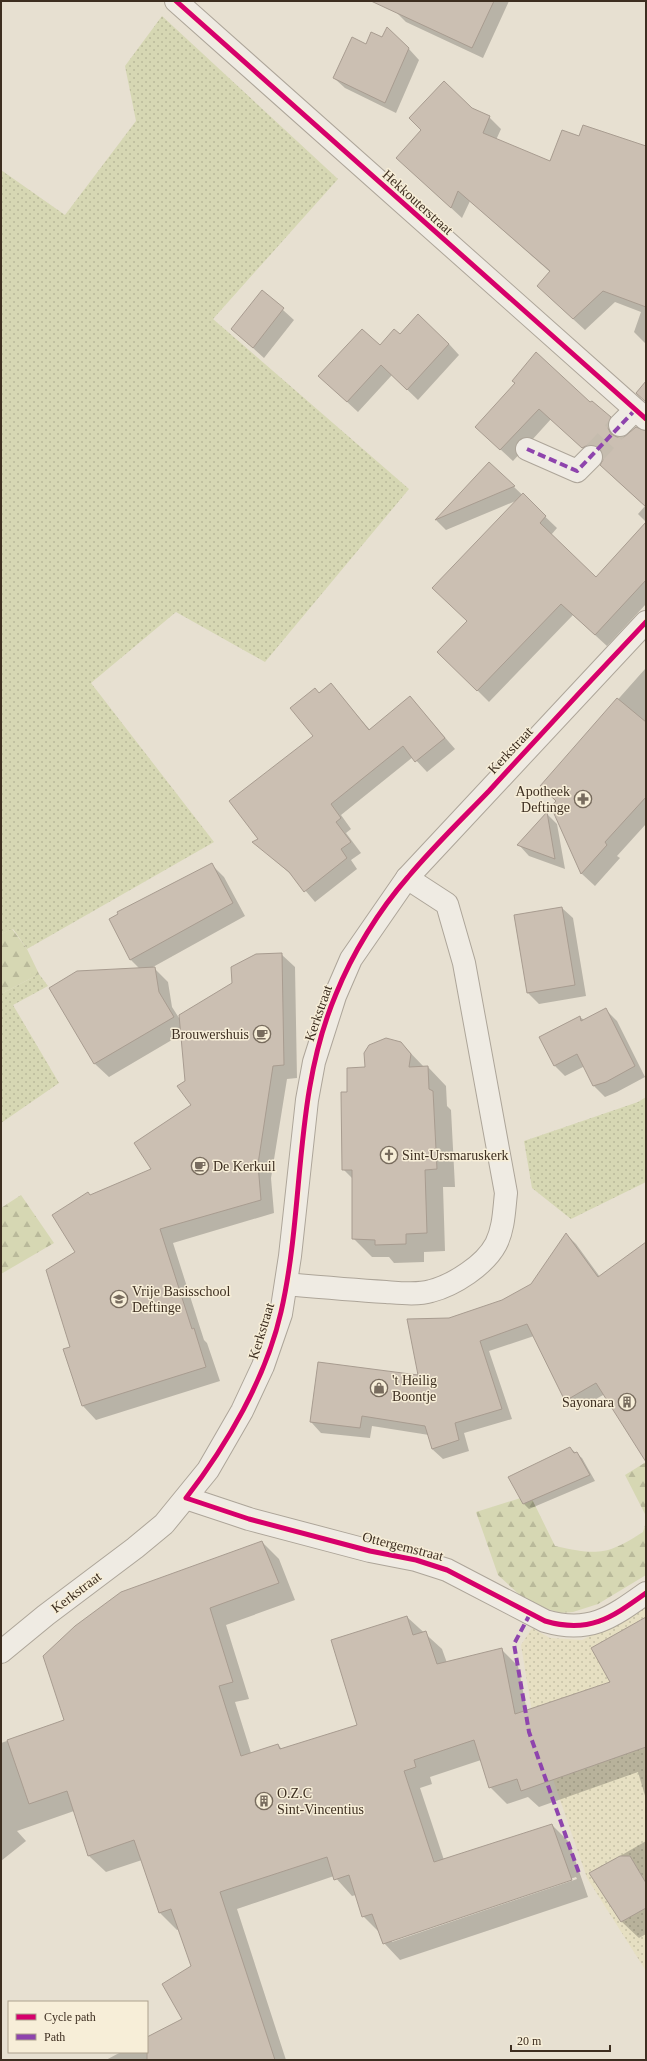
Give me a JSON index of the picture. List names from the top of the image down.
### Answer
{
  "streets": {
    "street": ["Hekkouterstraat", "Kerkstraat", "Ottergemstraat"]
  },
  "crossings": [
    ["Kerkstraat", "Ottergemstraat"]
  ],
  "places": {
    "pharmacy": ["Apotheek Deftinge"],
    "cafe": ["Brouwershuis", "De Kerkuil"],
    "church": ["Sint-Ursmaruskerk"],
    "school or university": ["Vrije Basisschool Deftinge"],
    "shop": ["'t Heilig Boontje"],
    "building": ["Sayonara", "O.Z.C Sint-Vincentius"]
  },
  "legend": ["Cycle path", "Path"],
  "scale_bar": "20 m"
}
